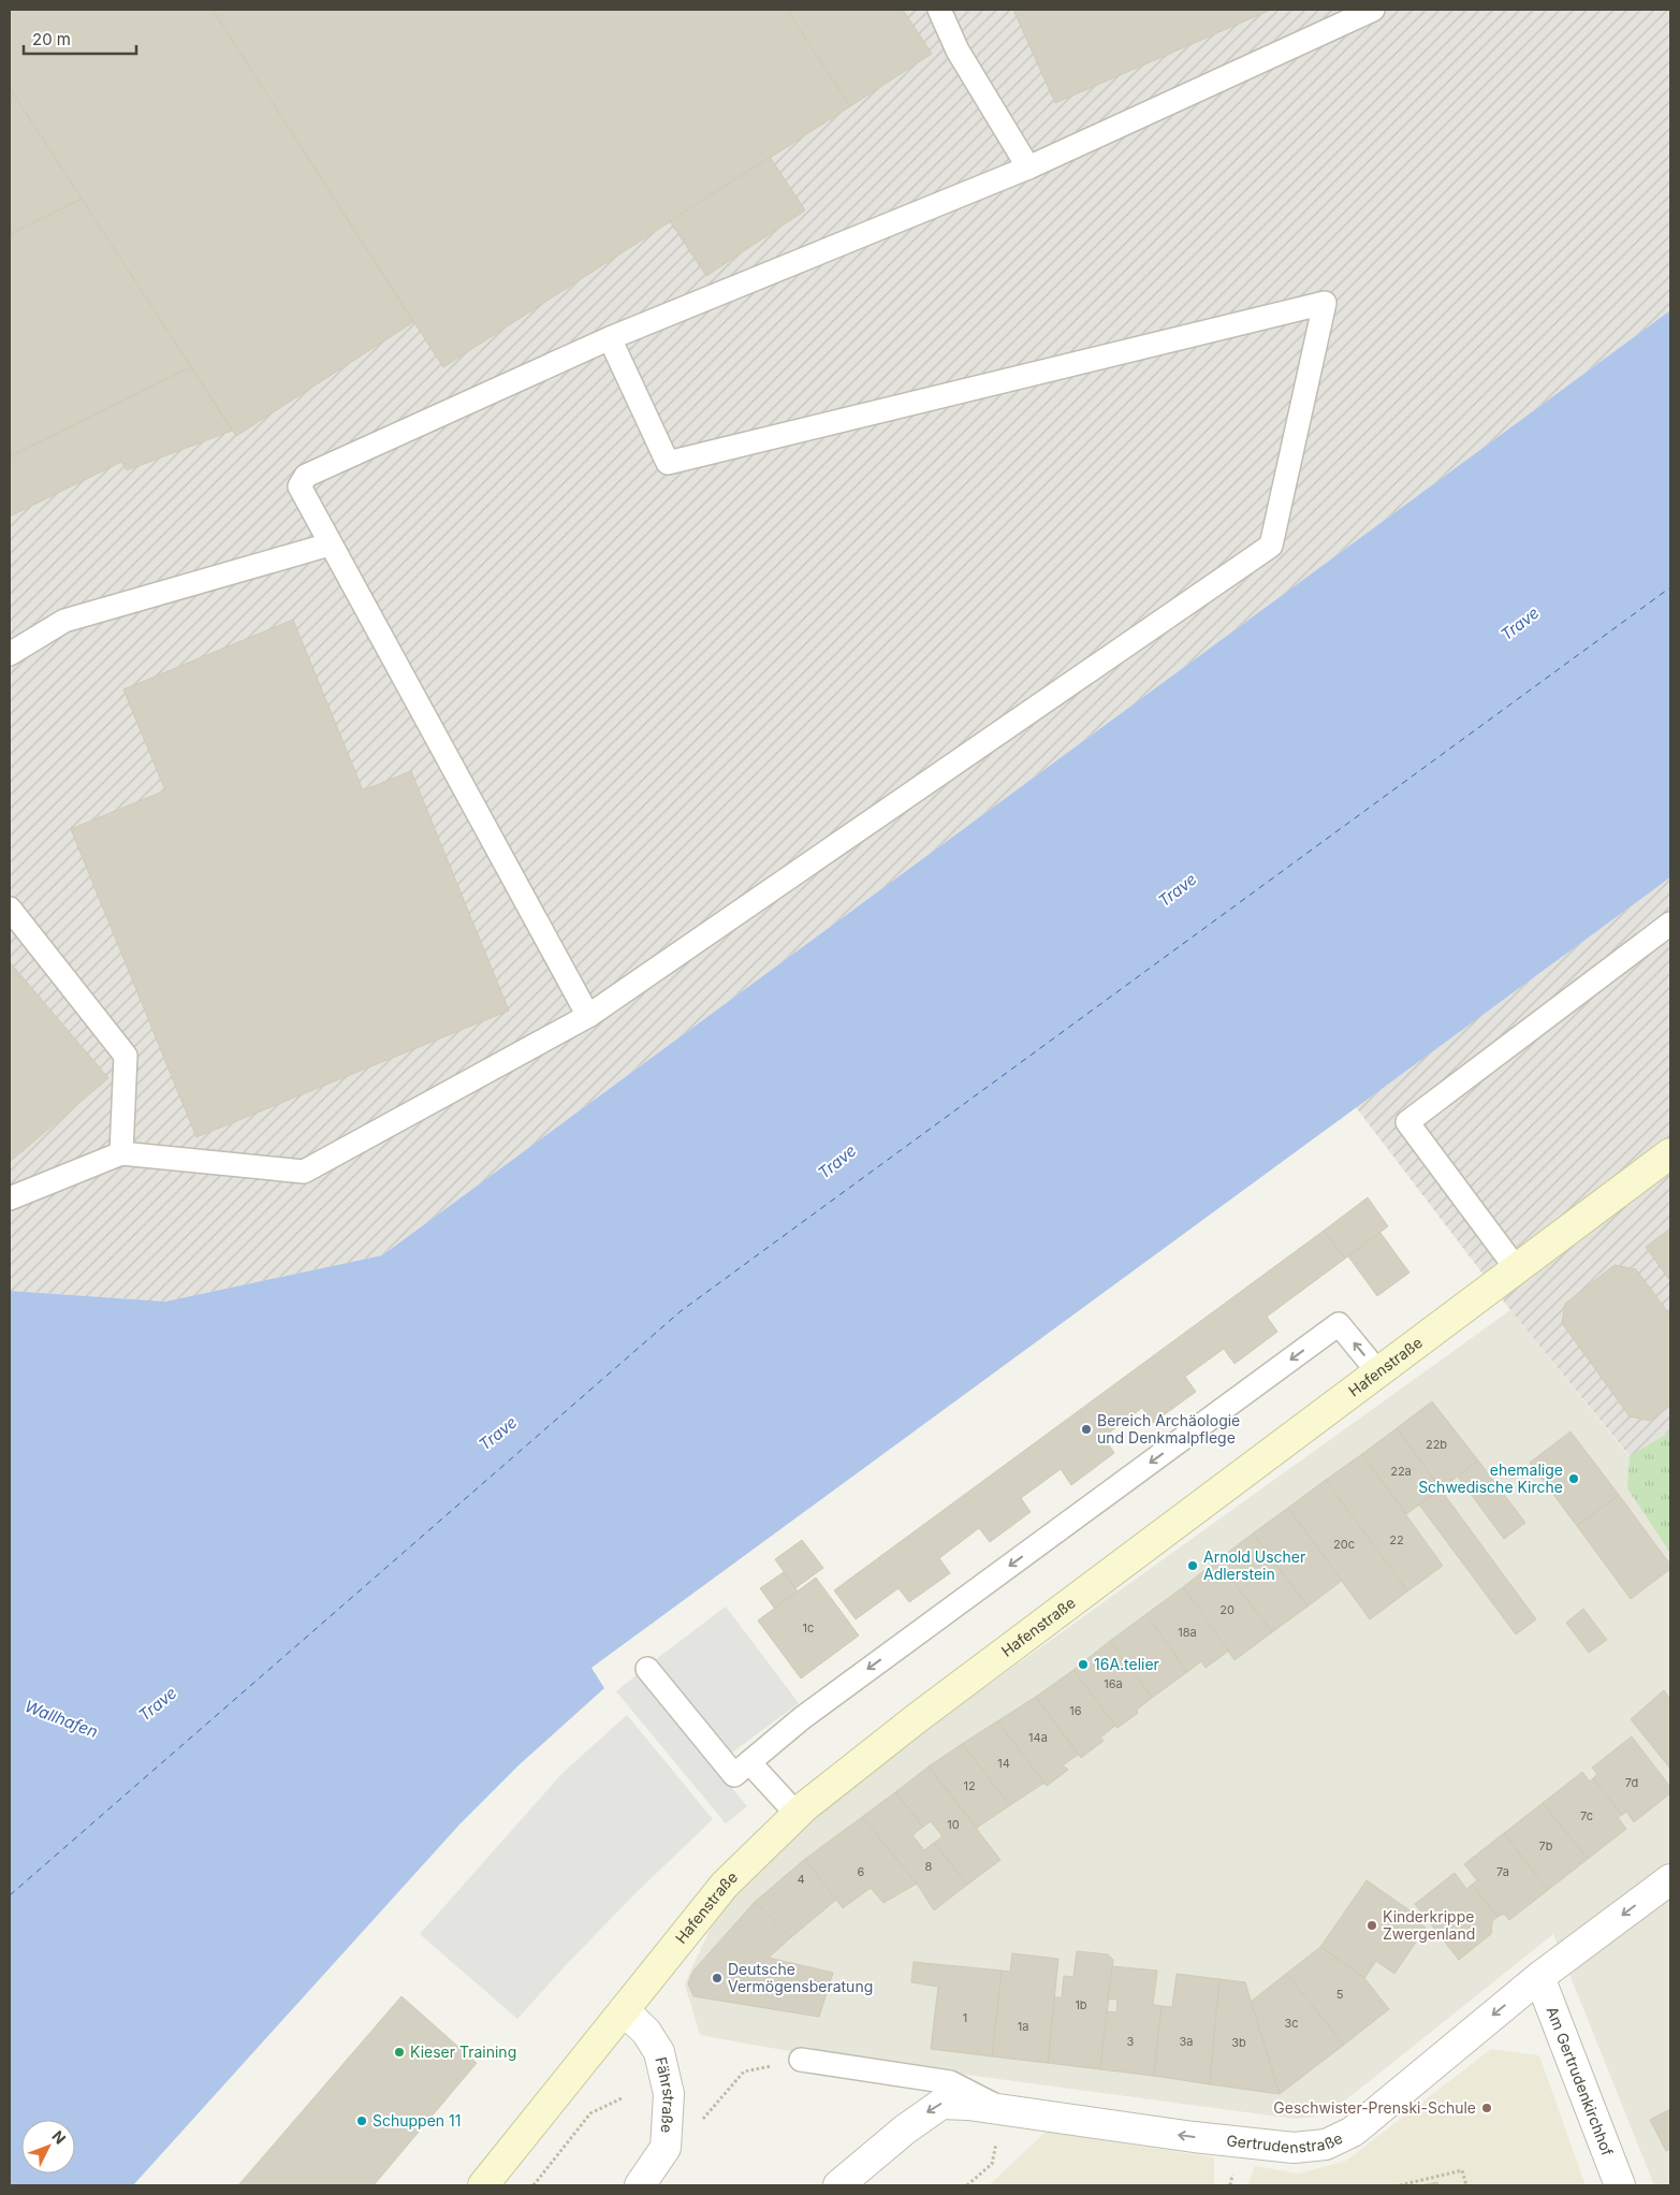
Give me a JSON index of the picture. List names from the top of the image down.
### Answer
{
  "streets": {
    "main road": ["Hafenstraße"],
    "street": ["Am Gertrudenkirchhof", "Fährstraße", "Gertrudenstraße"]
  },
  "crossings": [
    ["Hafenstraße", "Fährstraße"],
    ["Am Gertrudenkirchhof", "Gertrudenstraße"]
  ],
  "one_way": ["Gertrudenstraße"],
  "water": ["Trave", "Wallhafen"],
  "places": [
    "Bereich Archäologie und Denkmalpflege",
    "ehemalige Schwedische Kirche",
    "Arnold Uscher Adlerstein",
    "16A.telier",
    "Kinderkrippe Zwergenland",
    "Deutsche Vermögensberatung",
    "Kieser Training",
    "Geschwister-Prenski-Schule",
    "Schuppen 11"
  ],
  "house_numbers": [
    "22b",
    "22a",
    "22",
    "20c",
    "20",
    "1c",
    "18a",
    "16a",
    "16",
    "14a",
    "14",
    "7d",
    "12",
    "7c",
    "10",
    "7b",
    "8",
    "6",
    "7a",
    "4",
    "5",
    "1b",
    "1",
    "3c",
    "1a",
    "3",
    "3a",
    "3b"
  ],
  "scale_bar": "20 m",
  "north": "top right"
}
